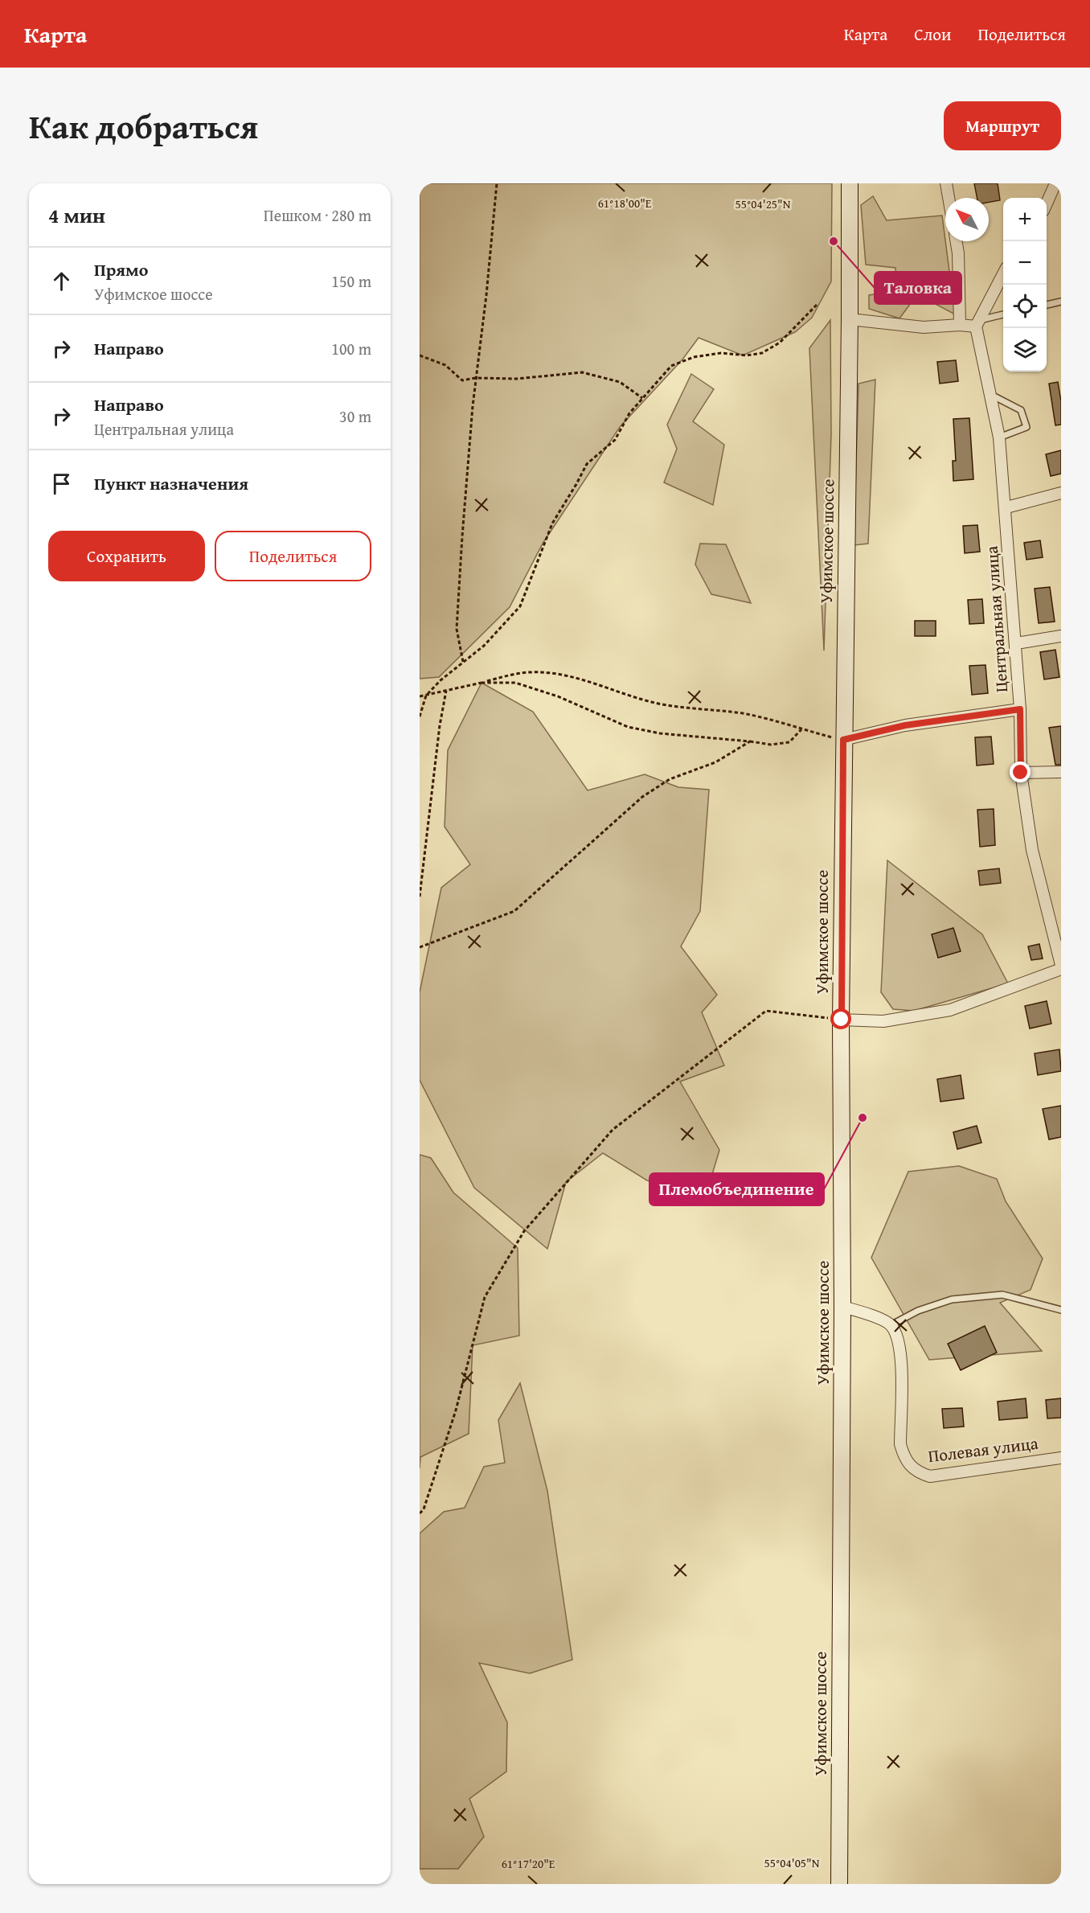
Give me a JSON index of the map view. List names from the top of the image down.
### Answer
{
  "streets": {
    "main road": ["Уфимское шоссе"],
    "street": ["Центральная улица", "Полевая улица"]
  },
  "places": ["Таловка", "Племобъединение"],
  "north": "top left",
  "page": {
    "header": "Карта",
    "nav": ["Карта", "Слои", "Поделиться"],
    "title": "Как добраться",
    "buttons": [
      "Маршрут",
      ["Сохранить", "Поделиться"]
    ],
    "heading": ["4 мин", "Пешком · 280 m"],
    "map_buttons": ["+", "−"],
    "list": [
      ["Прямо", "Уфимское шоссе", "150 m"],
      ["Направо", "100 m"],
      ["Направо", "Центральная улица", "30 m"],
      "Пункт назначения"
    ]
  },
  "coordinates": [
    "61°18'00\"E",
    "55°04'25\"N",
    "55°04'05\"N",
    "61°17'20\"E"
  ]
}
